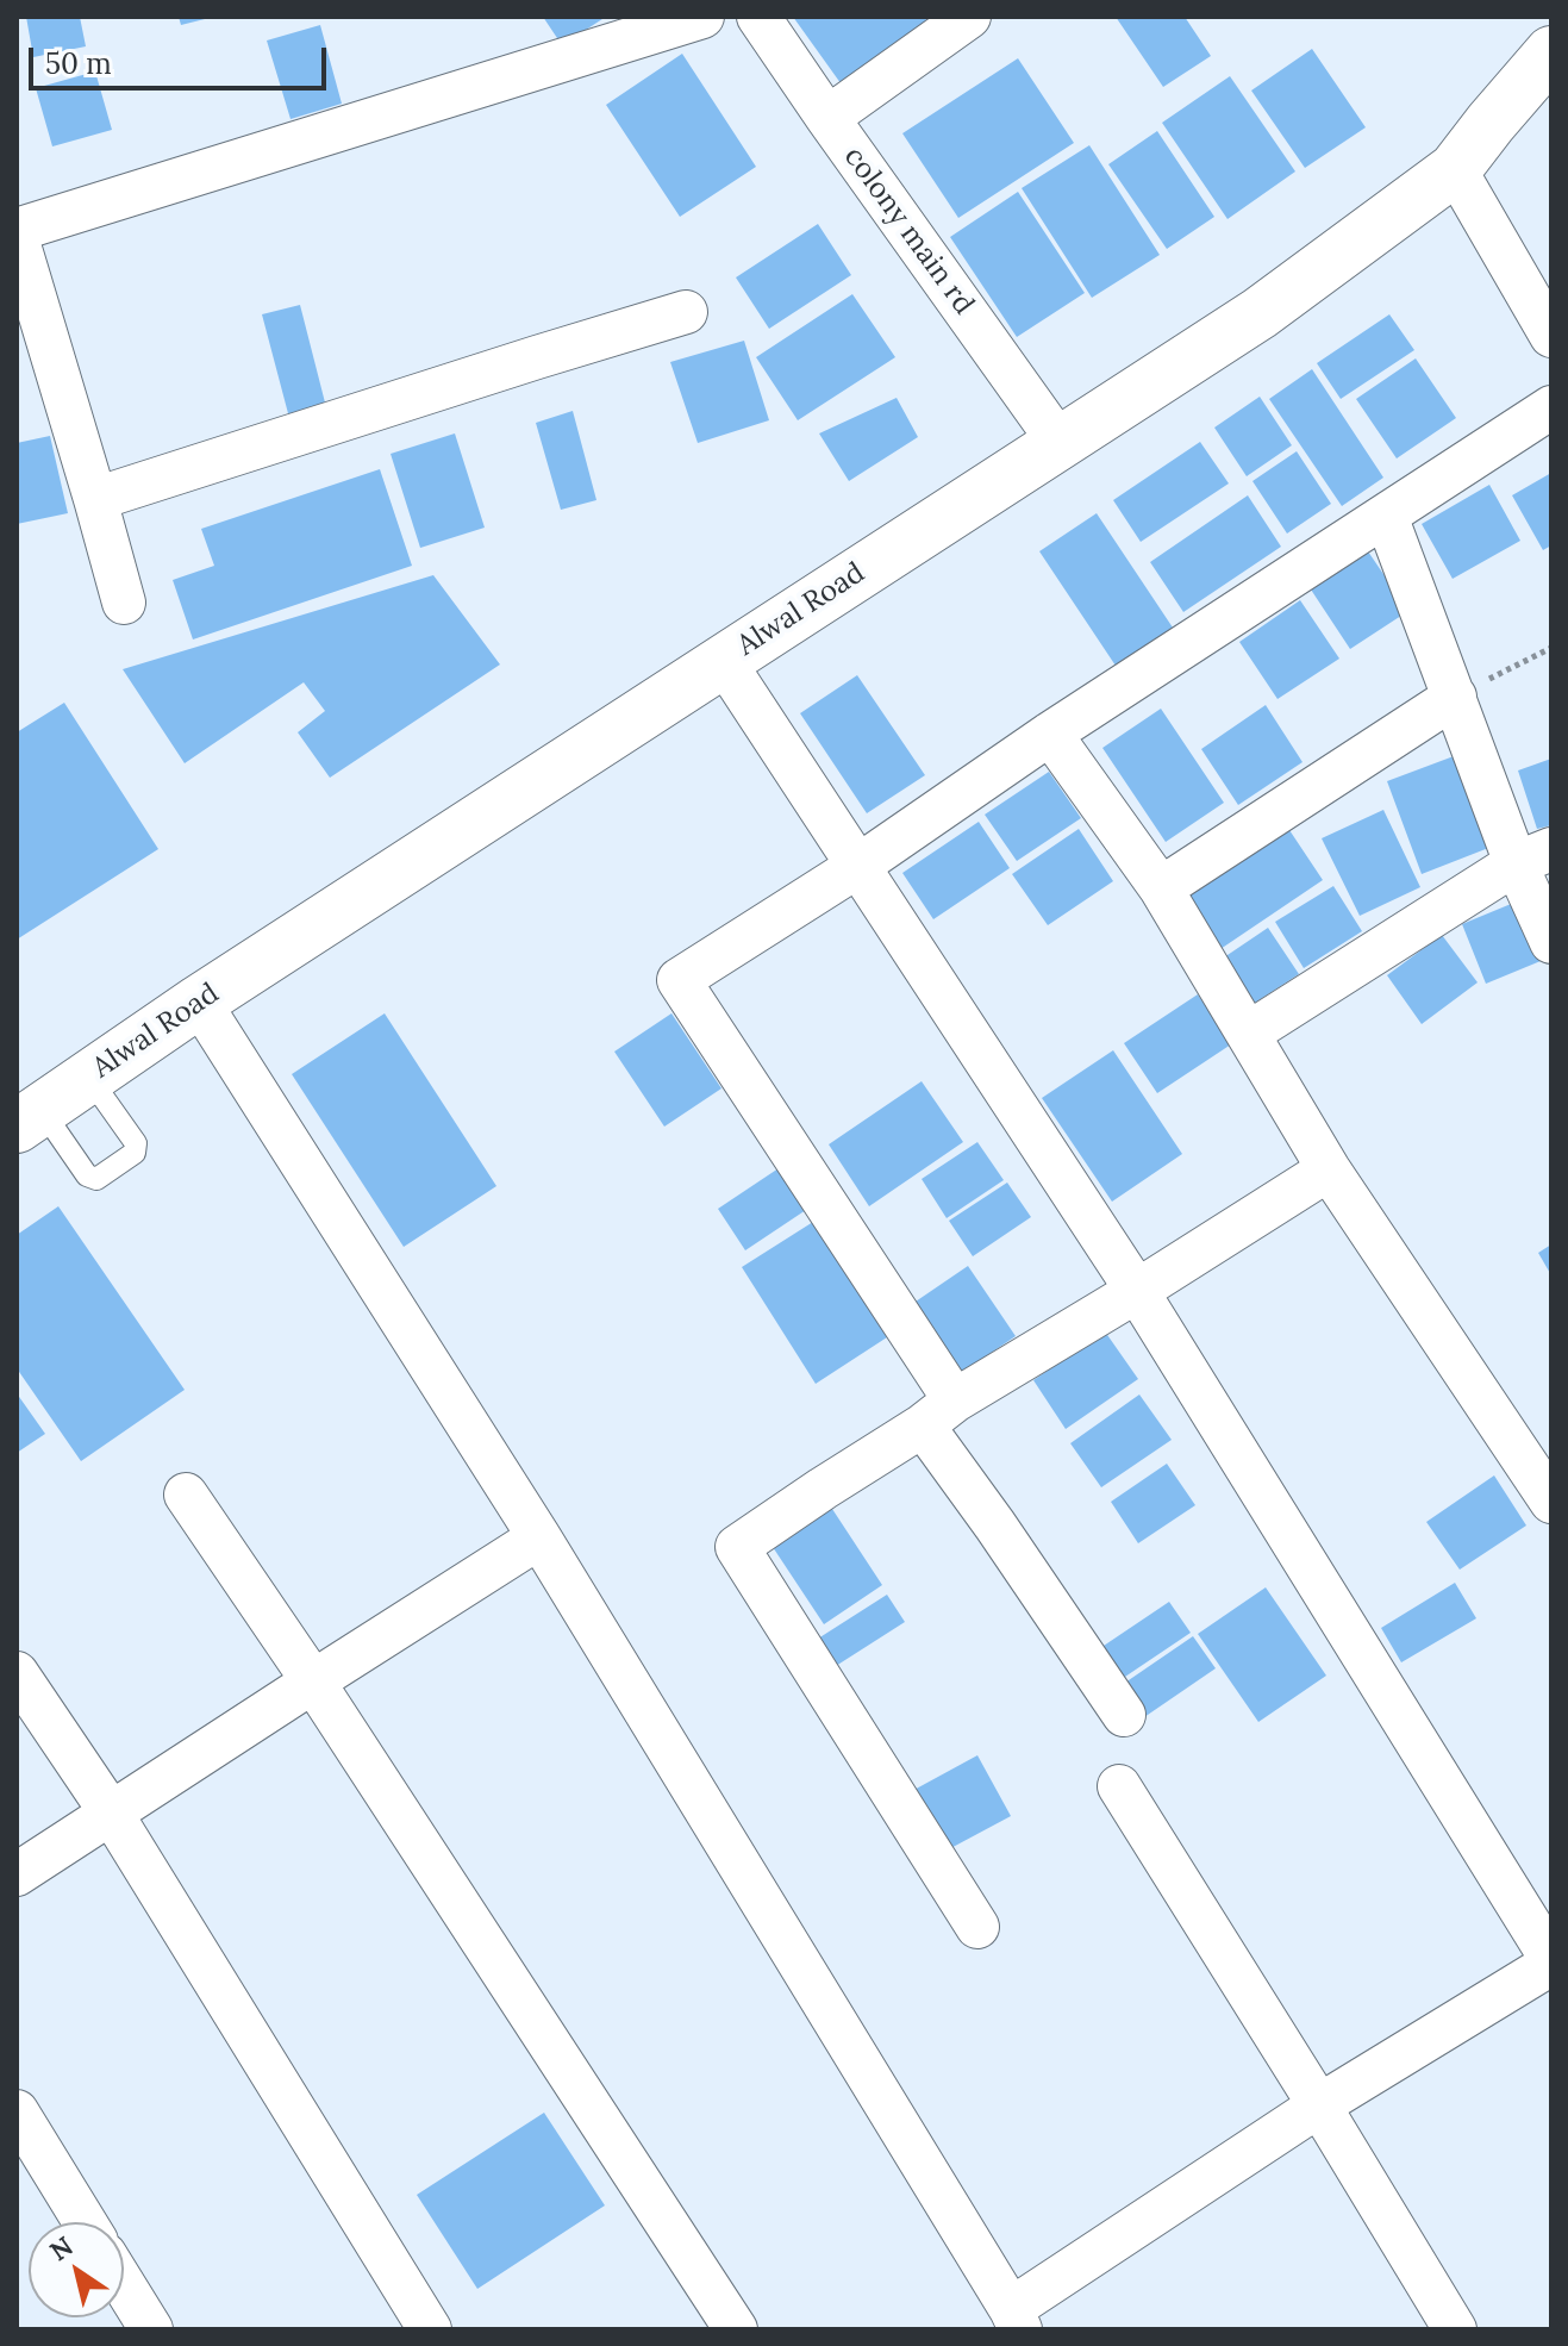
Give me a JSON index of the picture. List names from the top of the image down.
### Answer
{
  "streets": {
    "main road": ["Alwal Road"],
    "street": ["colony main rd"]
  },
  "crossings": [
    ["colony main rd", "Alwal Road"]
  ],
  "scale_bar": "50 m",
  "north": "top left"
}
